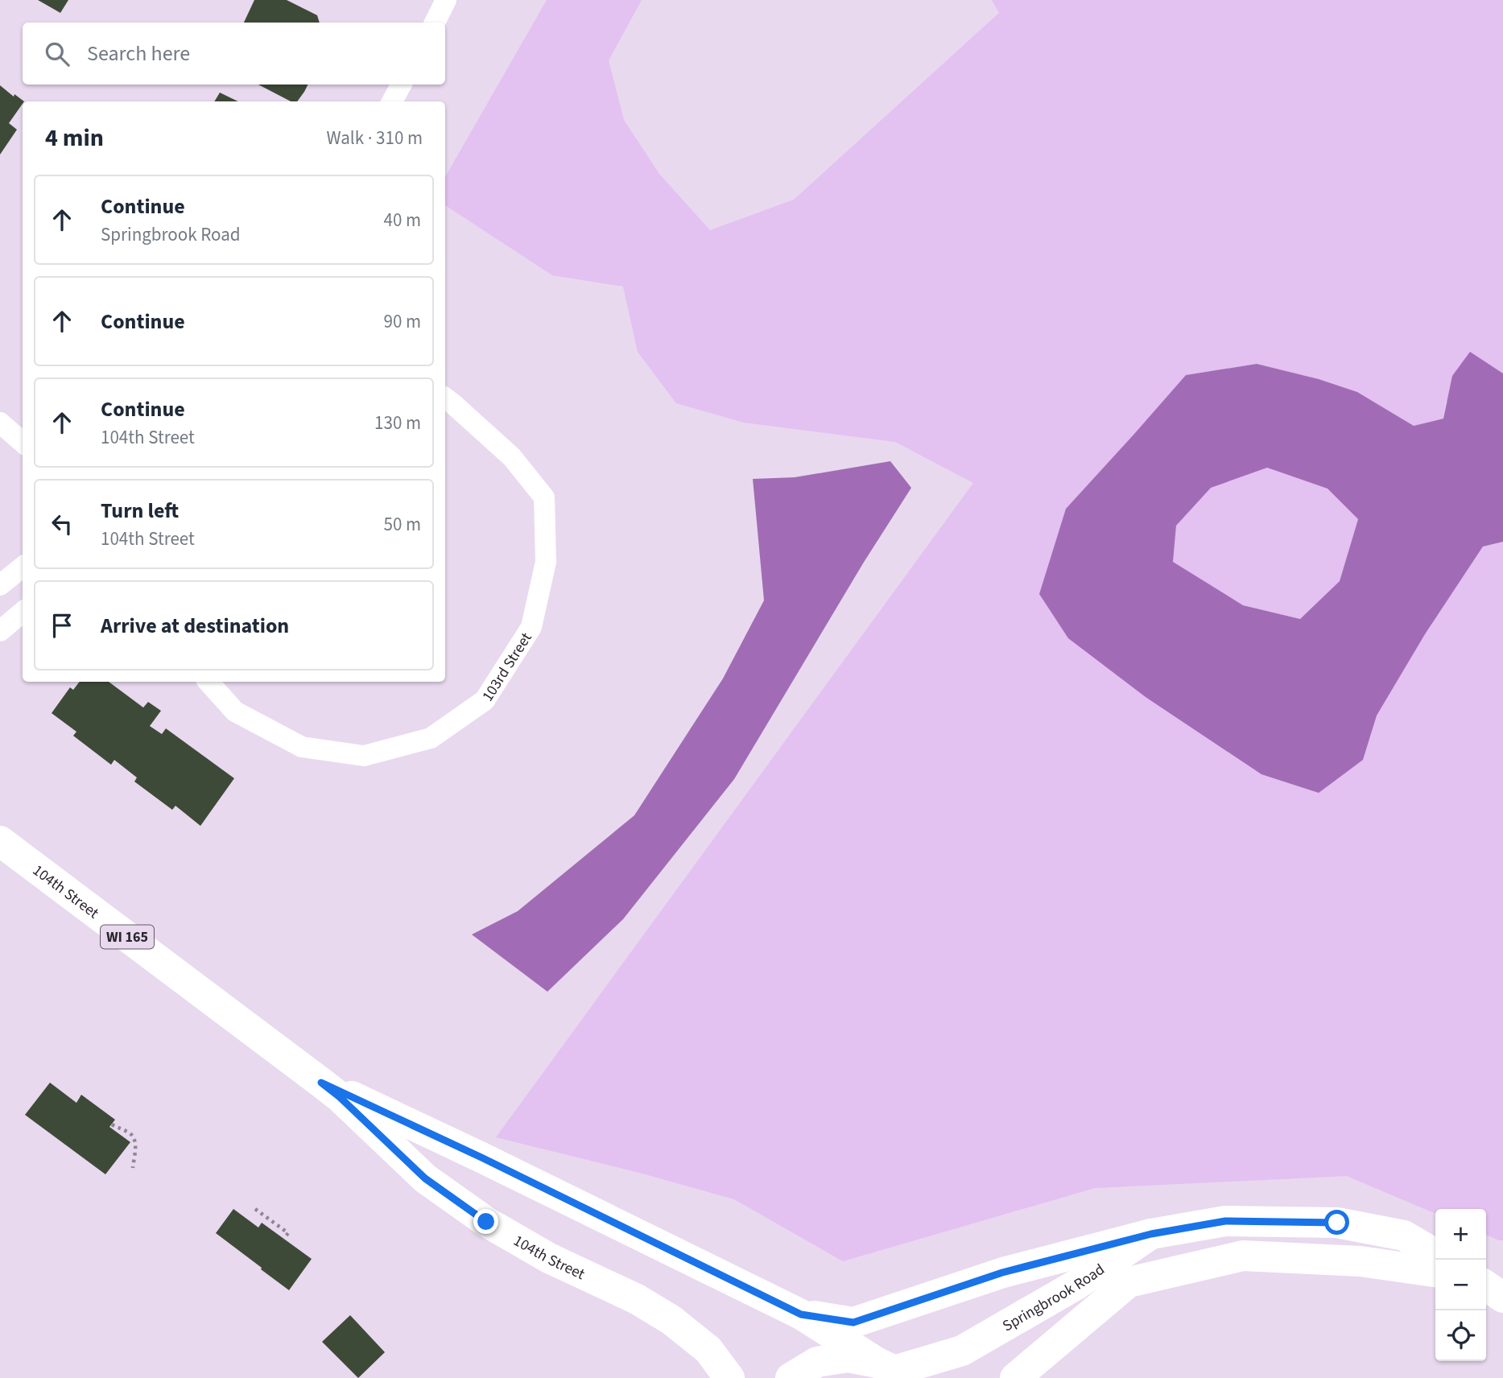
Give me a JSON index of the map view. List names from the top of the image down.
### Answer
{
  "streets": {
    "main road": ["104th Street", "WI 165", "Springbrook Road"],
    "street": ["103rd Street"]
  },
  "crossings": [
    ["104th Street", "Springbrook Road"]
  ],
  "page": {
    "search": "Search here",
    "heading": ["4 min", "Walk · 310 m"],
    "list": [
      ["Continue", "Springbrook Road", "40 m"],
      ["Continue", "90 m"],
      ["Continue", "104th Street", "130 m"],
      ["Turn left", "104th Street", "50 m"],
      "Arrive at destination"
    ],
    "map_buttons": ["+", "−"]
  }
}
